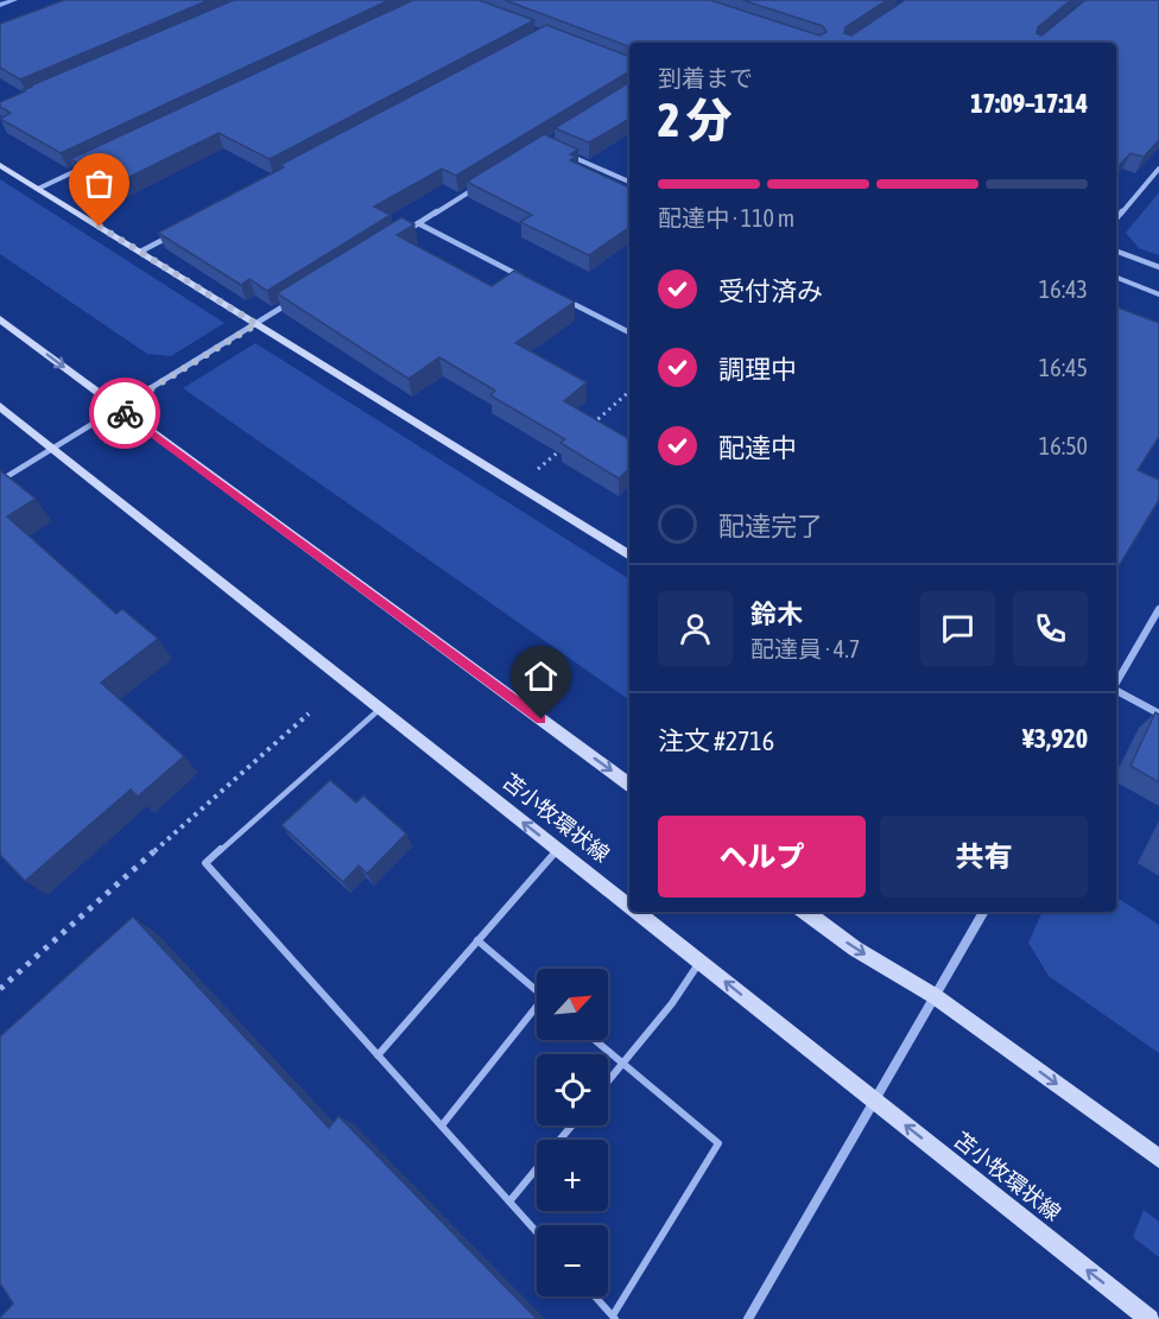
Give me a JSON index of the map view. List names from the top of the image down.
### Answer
{
  "streets": {
    "main road": ["苫小牧環状線"]
  },
  "north": "top right",
  "page": {
    "heading": ["2 分", "到着まで", "17:09–17:14"],
    "panel": [
      "鈴木",
      "配達員 · 4.7",
      "注文 #2716",
      "¥3,920"
    ],
    "bar": "配達中 · 110 m",
    "list": [
      ["受付済み", "16:43"],
      ["調理中", "16:45"],
      ["配達中", "16:50"],
      "配達完了"
    ],
    "buttons": ["ヘルプ", "共有"],
    "map_buttons": ["+", "−"]
  }
}
